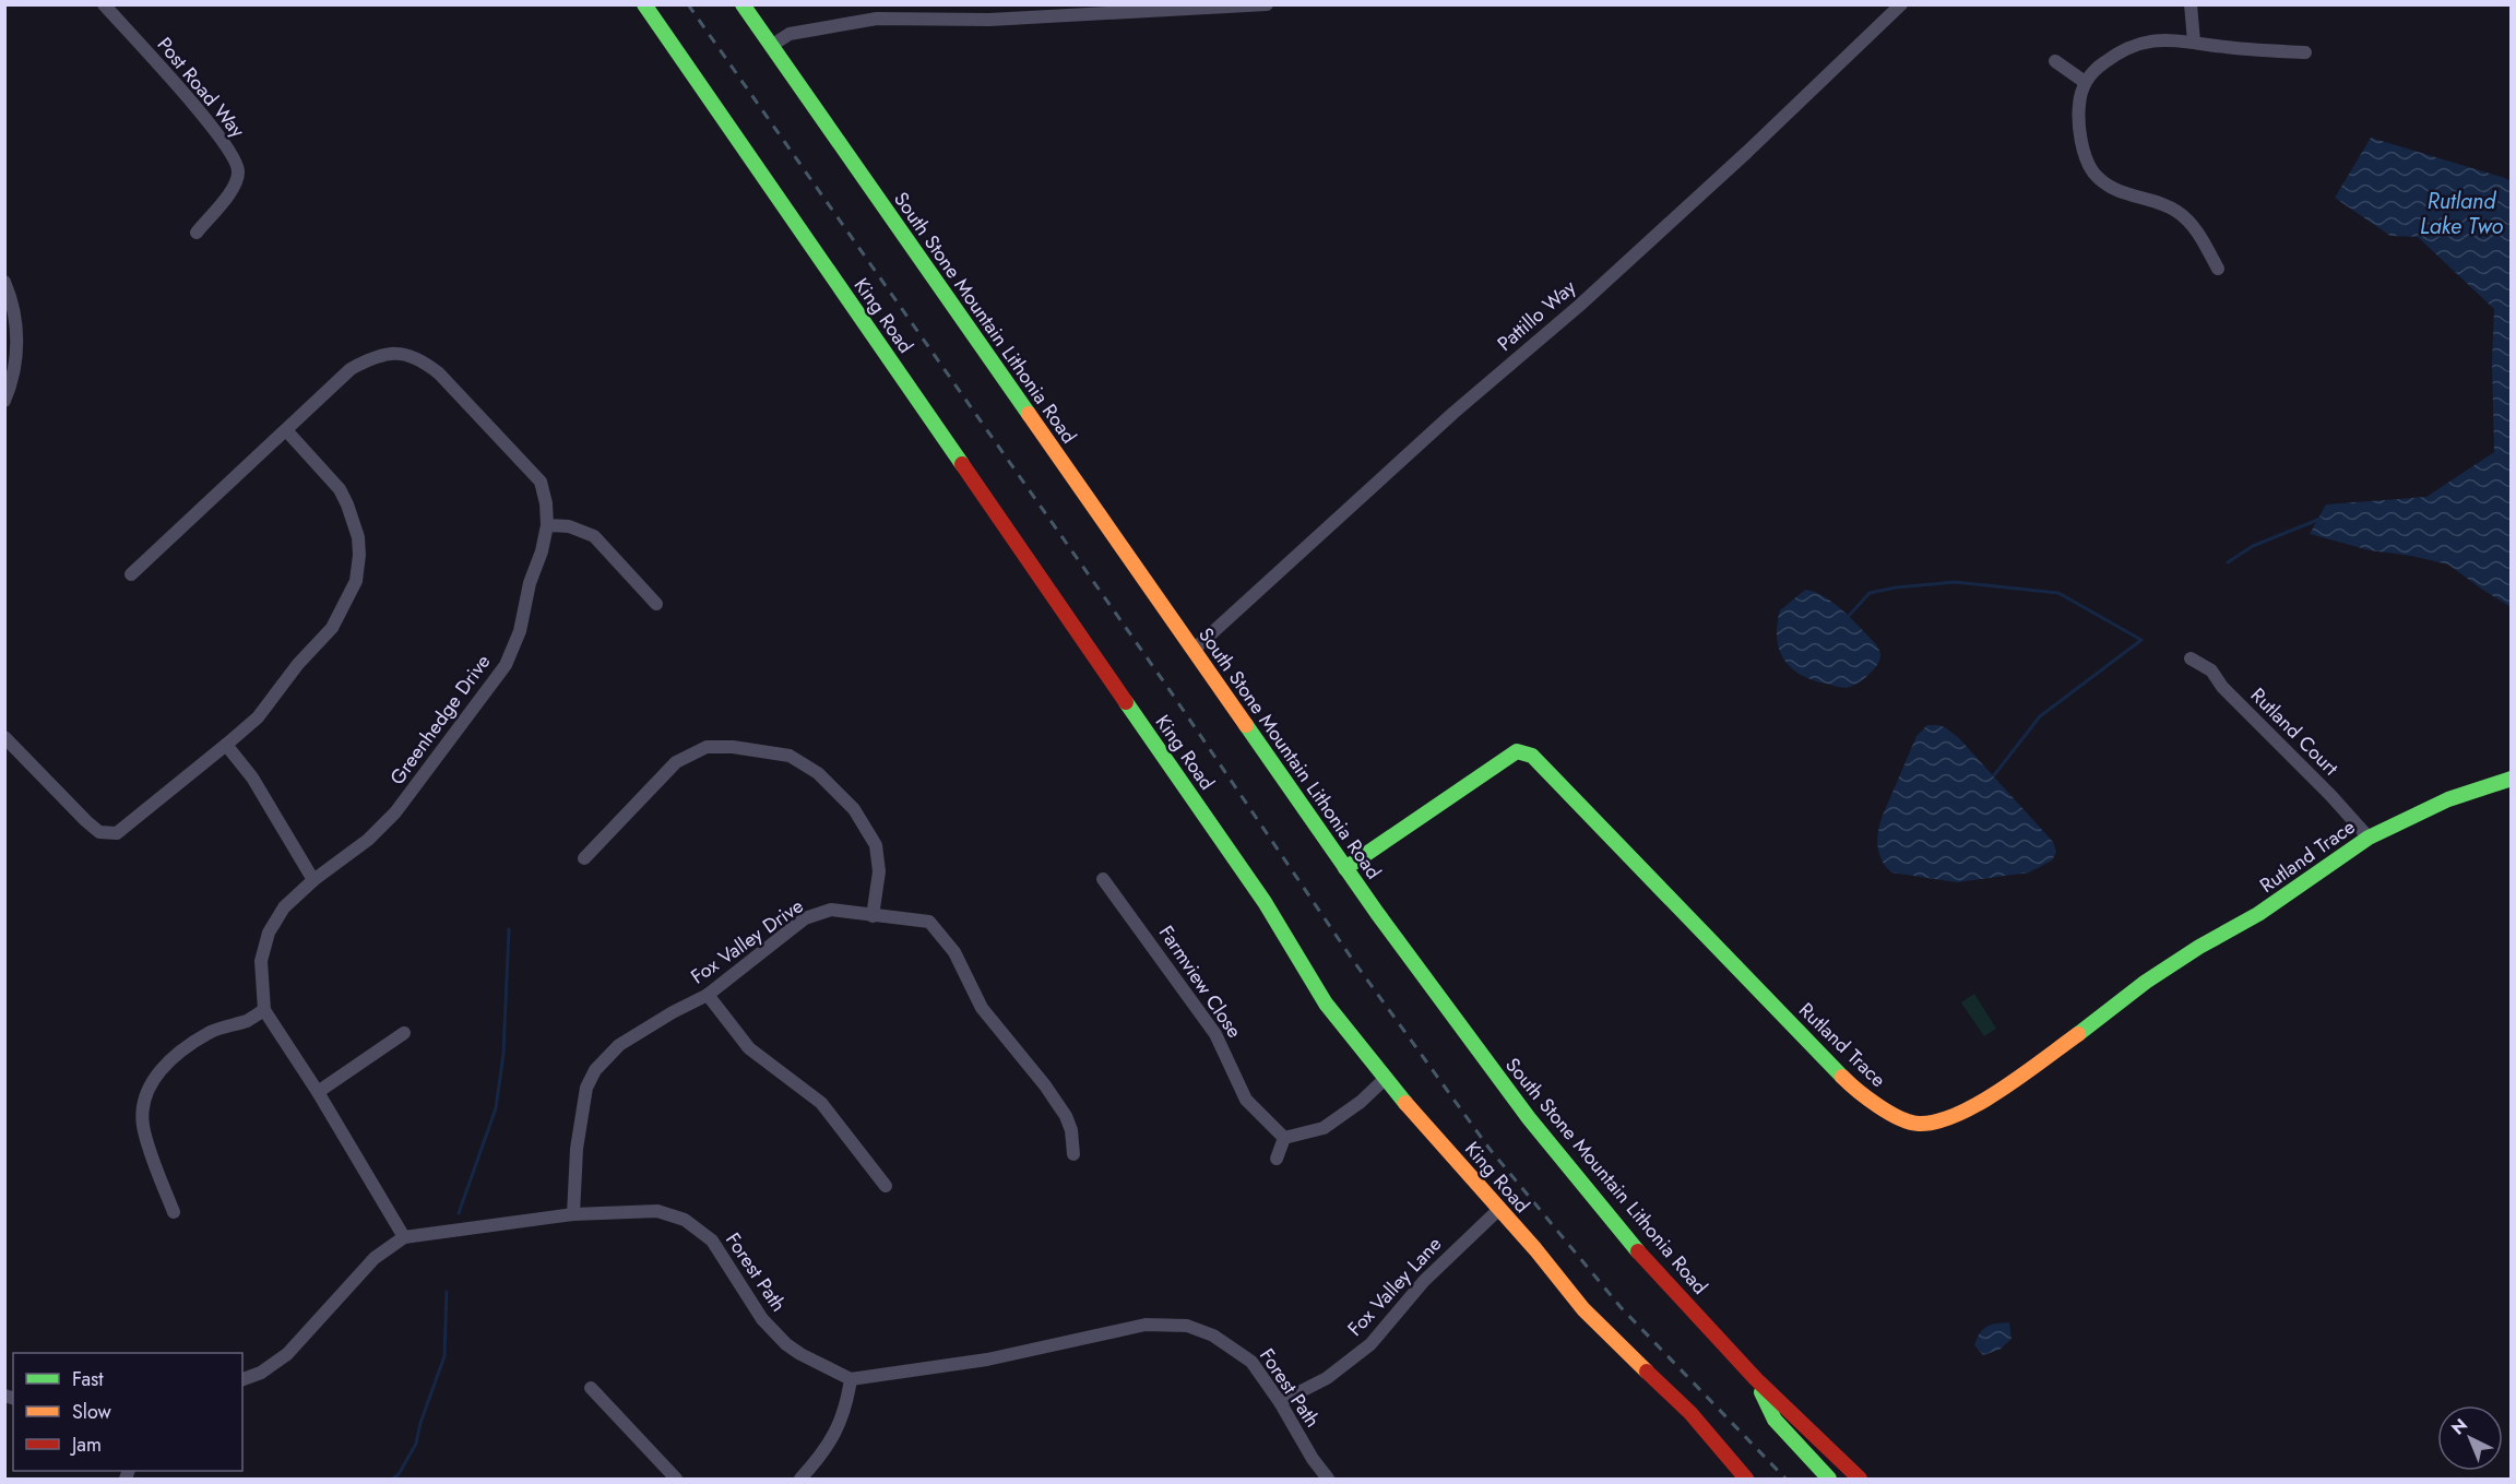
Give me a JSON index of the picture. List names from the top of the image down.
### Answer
{
  "streets": {
    "street": [
      "Post Road Way",
      "King Road",
      "Pattillo Way",
      "South Stone Mountain Lithonia Road",
      "Greenhedge Drive",
      "Rutland Court",
      "Rutland Trace",
      "Fox Valley Drive",
      "Farmview Close",
      "Forest Path",
      "Fox Valley Lane"
    ]
  },
  "crossings": [
    ["King Road", "Fox Valley Lane"],
    ["Pattillo Way", "South Stone Mountain Lithonia Road"],
    ["South Stone Mountain Lithonia Road", "Rutland Trace"],
    ["Greenhedge Drive", "Forest Path"],
    ["Rutland Court", "Rutland Trace"],
    ["Fox Valley Drive", "Forest Path"],
    ["Forest Path", "Fox Valley Lane"]
  ],
  "water": ["Rutland Lake Two"],
  "legend": ["Fast", "Slow", "Jam"],
  "north": "top left"
}
